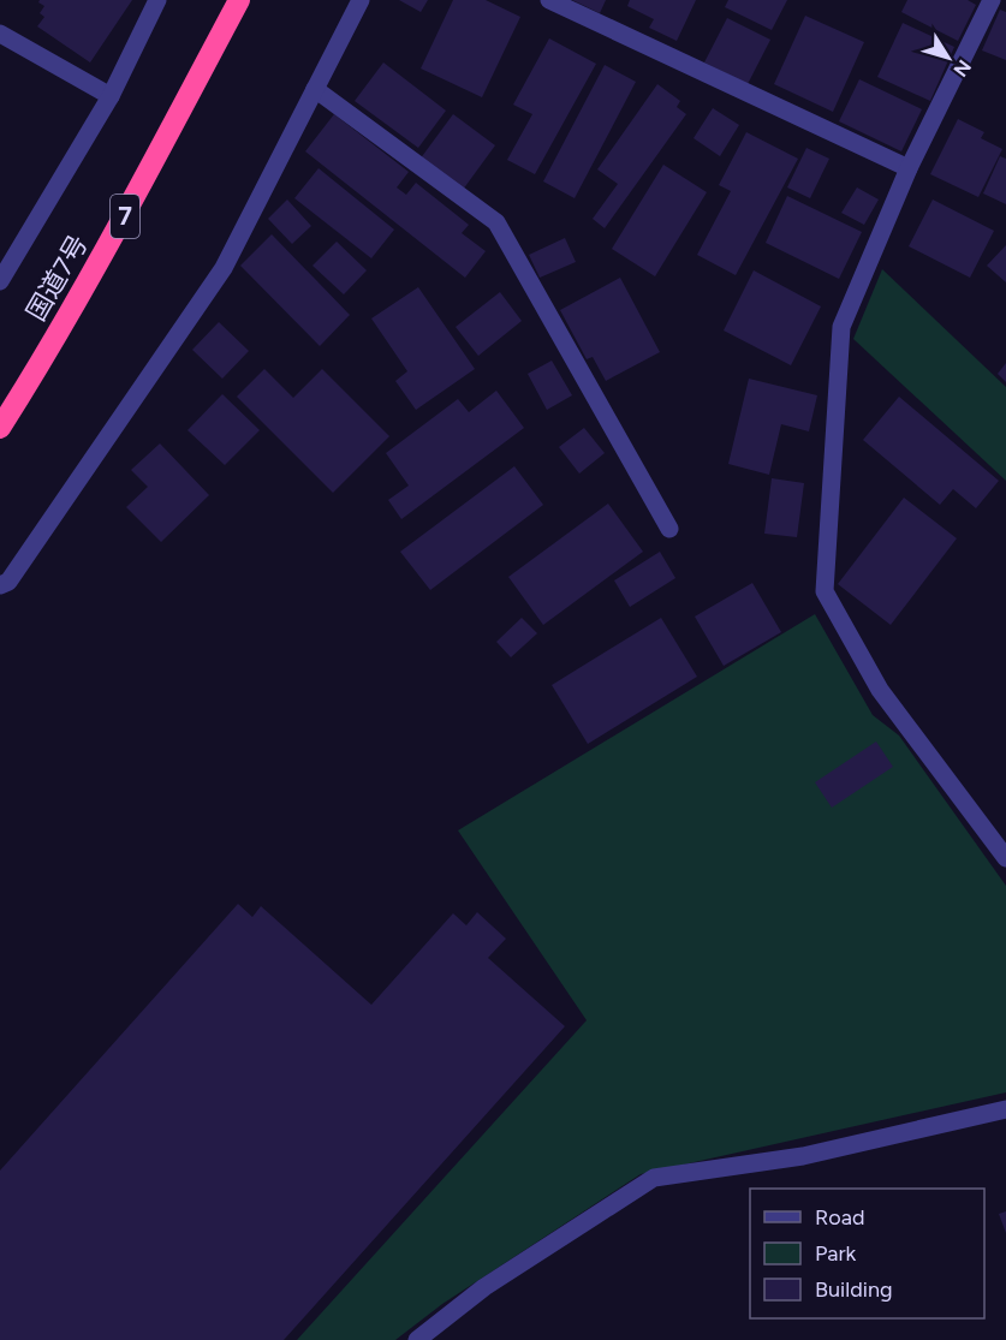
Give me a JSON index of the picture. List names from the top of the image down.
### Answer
{
  "streets": {
    "highway": ["7", "国道7号"]
  },
  "legend": ["Road", "Park", "Building"],
  "north": "bottom right"
}
